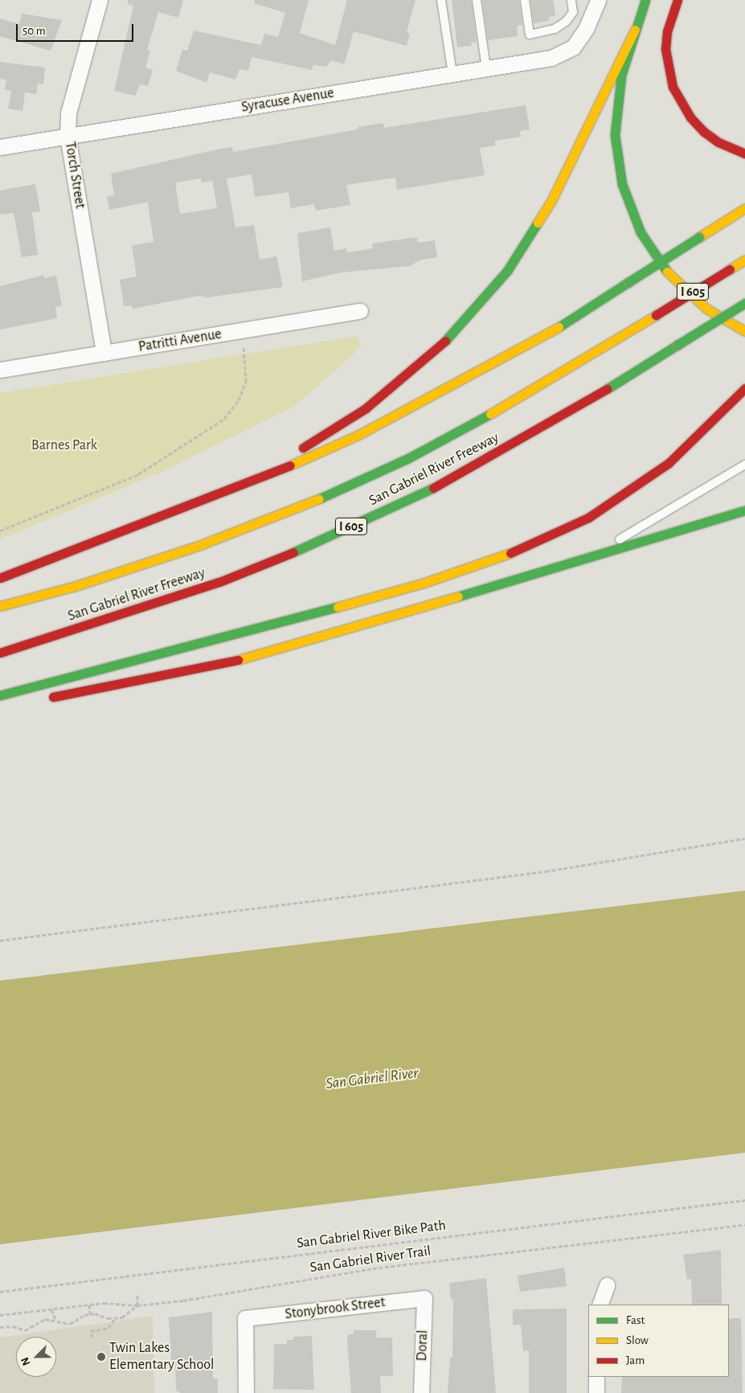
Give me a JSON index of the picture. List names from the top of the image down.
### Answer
{
  "streets": {
    "highway": ["I 605", "San Gabriel River Freeway"],
    "street": [
      "Syracuse Avenue",
      "Torch Street",
      "Patritti Avenue",
      "Stonybrook Street",
      "Doral"
    ],
    "path": ["San Gabriel River Bike Path", "San Gabriel River Trail"]
  },
  "crossings": [
    ["Syracuse Avenue", "Torch Street"],
    ["Torch Street", "Patritti Avenue"],
    ["Stonybrook Street", "Doral"]
  ],
  "water": ["San Gabriel River"],
  "parks": ["Barnes Park"],
  "places": ["Twin Lakes Elementary School"],
  "legend": ["Fast", "Slow", "Jam"],
  "scale_bar": "50 m",
  "north": "bottom left"
}
